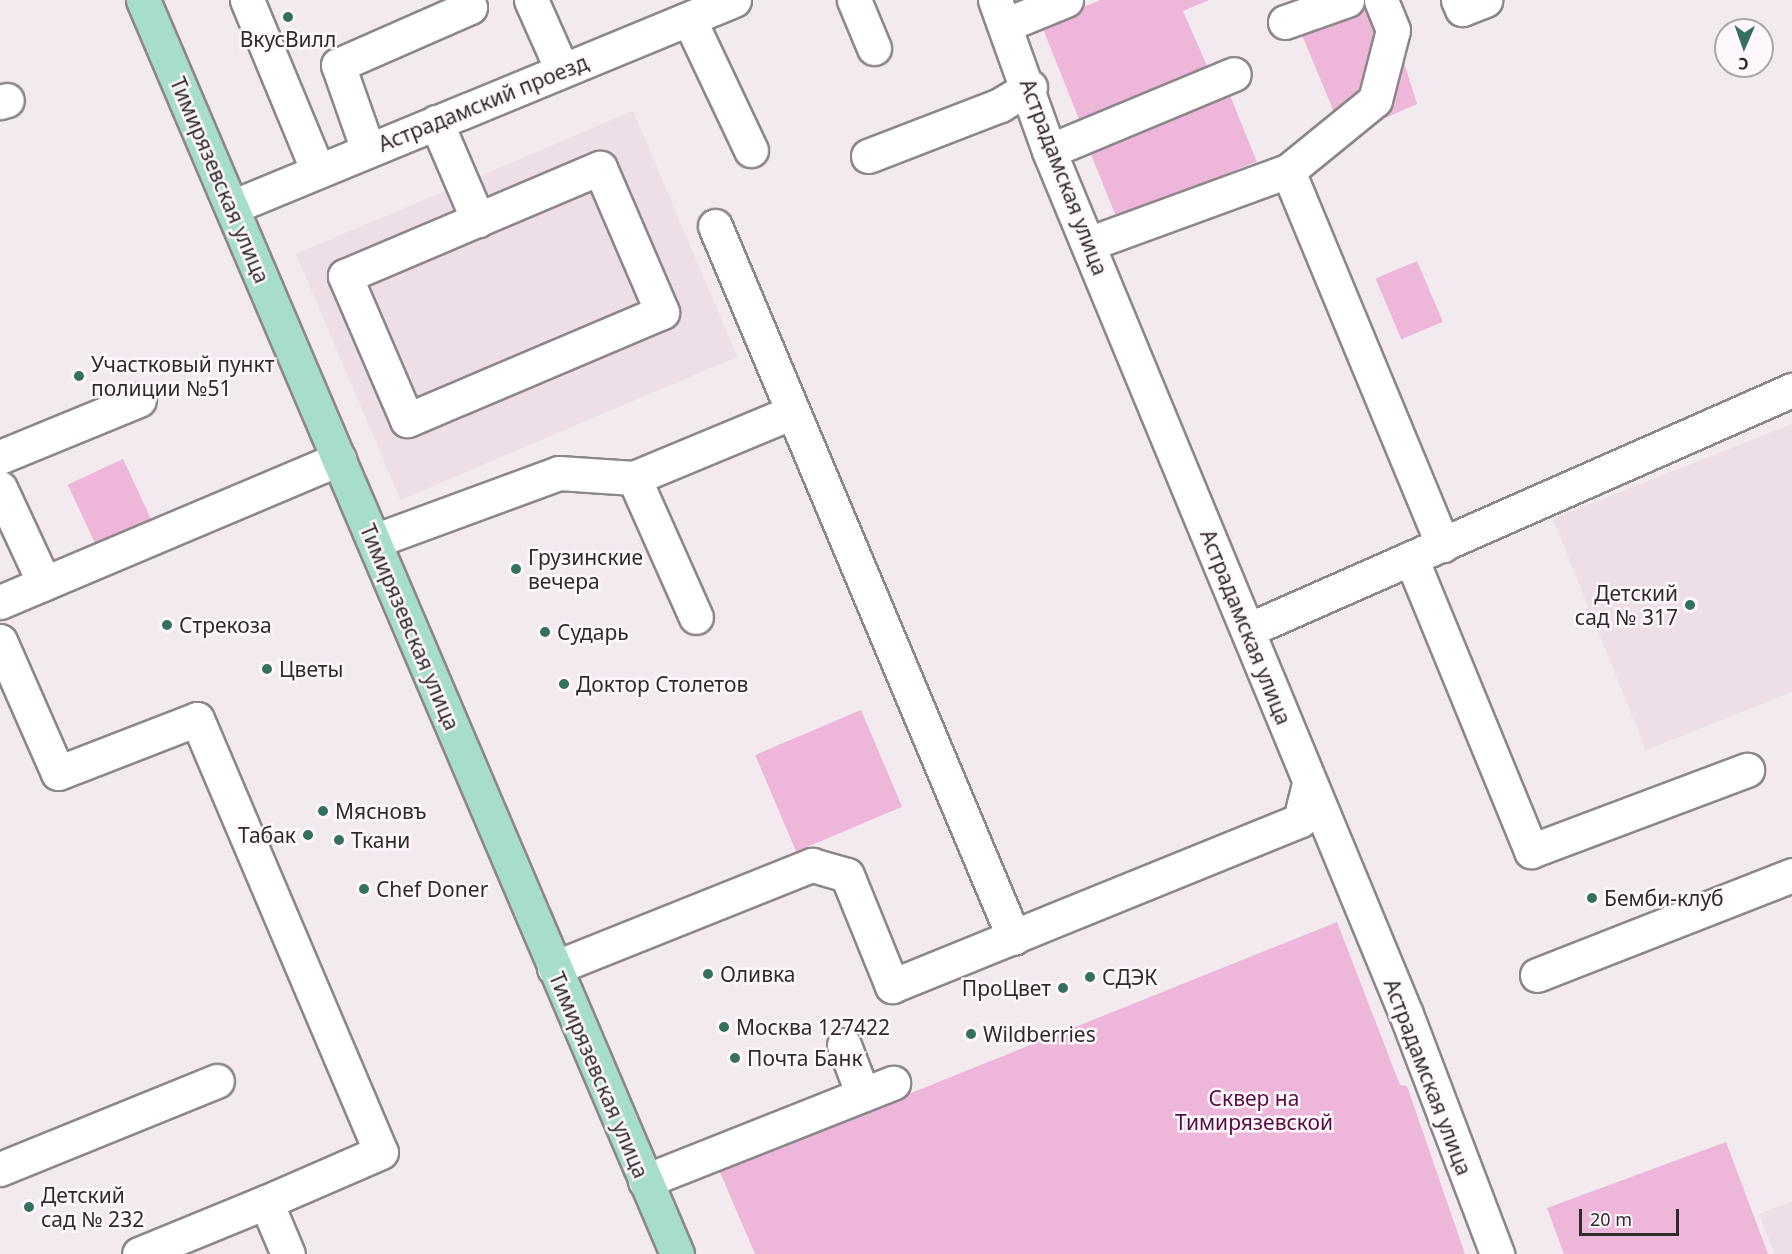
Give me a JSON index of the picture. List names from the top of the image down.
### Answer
{
  "streets": {
    "main road": ["Тимирязевская улица"],
    "street": ["Астрадамский проезд", "Астрадамская улица"]
  },
  "crossings": [
    ["Астрадамский проезд", "Тимирязевская улица"]
  ],
  "parks": ["Сквер на Тимирязевской"],
  "places": [
    "ВкусВилл",
    "Участковый пункт полиции №51",
    "Грузинские вечера",
    "Детский сад № 317",
    "Стрекоза",
    "Сударь",
    "Цветы",
    "Доктор Столетов",
    "Мясновъ",
    "Табак",
    "Ткани",
    "Chef Doner",
    "Бемби-клуб",
    "Оливка",
    "СДЭК",
    "ПроЦвет",
    "Москва 127422",
    "Wildberries",
    "Почта Банк",
    "Детский сад № 232"
  ],
  "scale_bar": "20 m",
  "north": "bottom"
}
